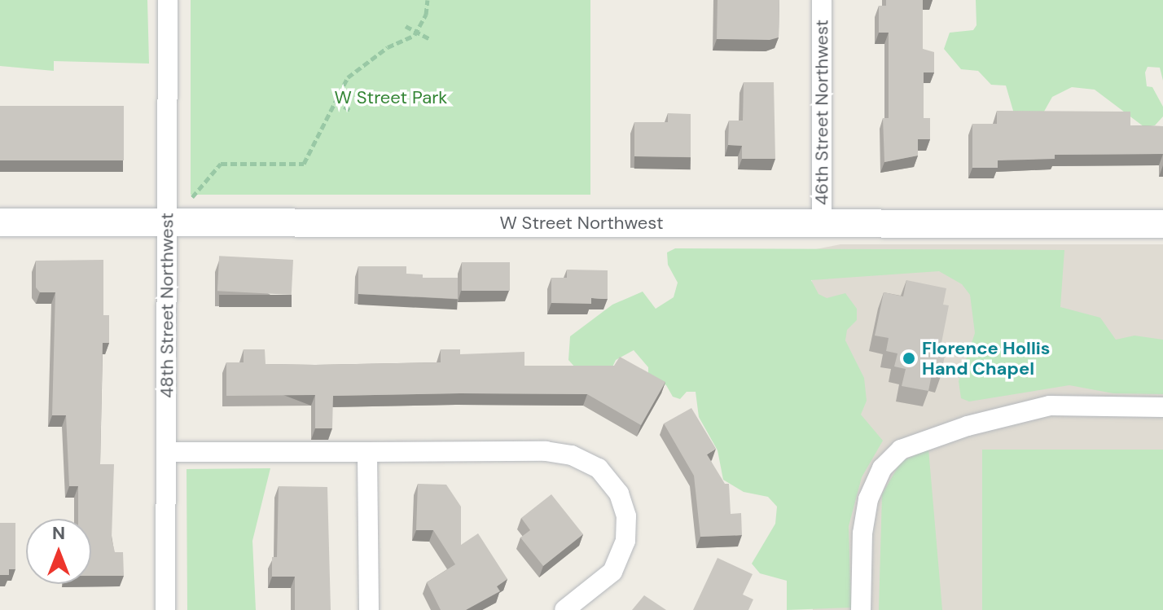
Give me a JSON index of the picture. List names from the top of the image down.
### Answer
{
  "streets": {
    "street": ["46th Street Northwest", "W Street Northwest", "48th Street Northwest"]
  },
  "crossings": [
    ["46th Street Northwest", "W Street Northwest"],
    ["W Street Northwest", "48th Street Northwest"]
  ],
  "parks": ["W Street Park"],
  "places": ["Florence Hollis Hand Chapel"],
  "north": "top"
}
